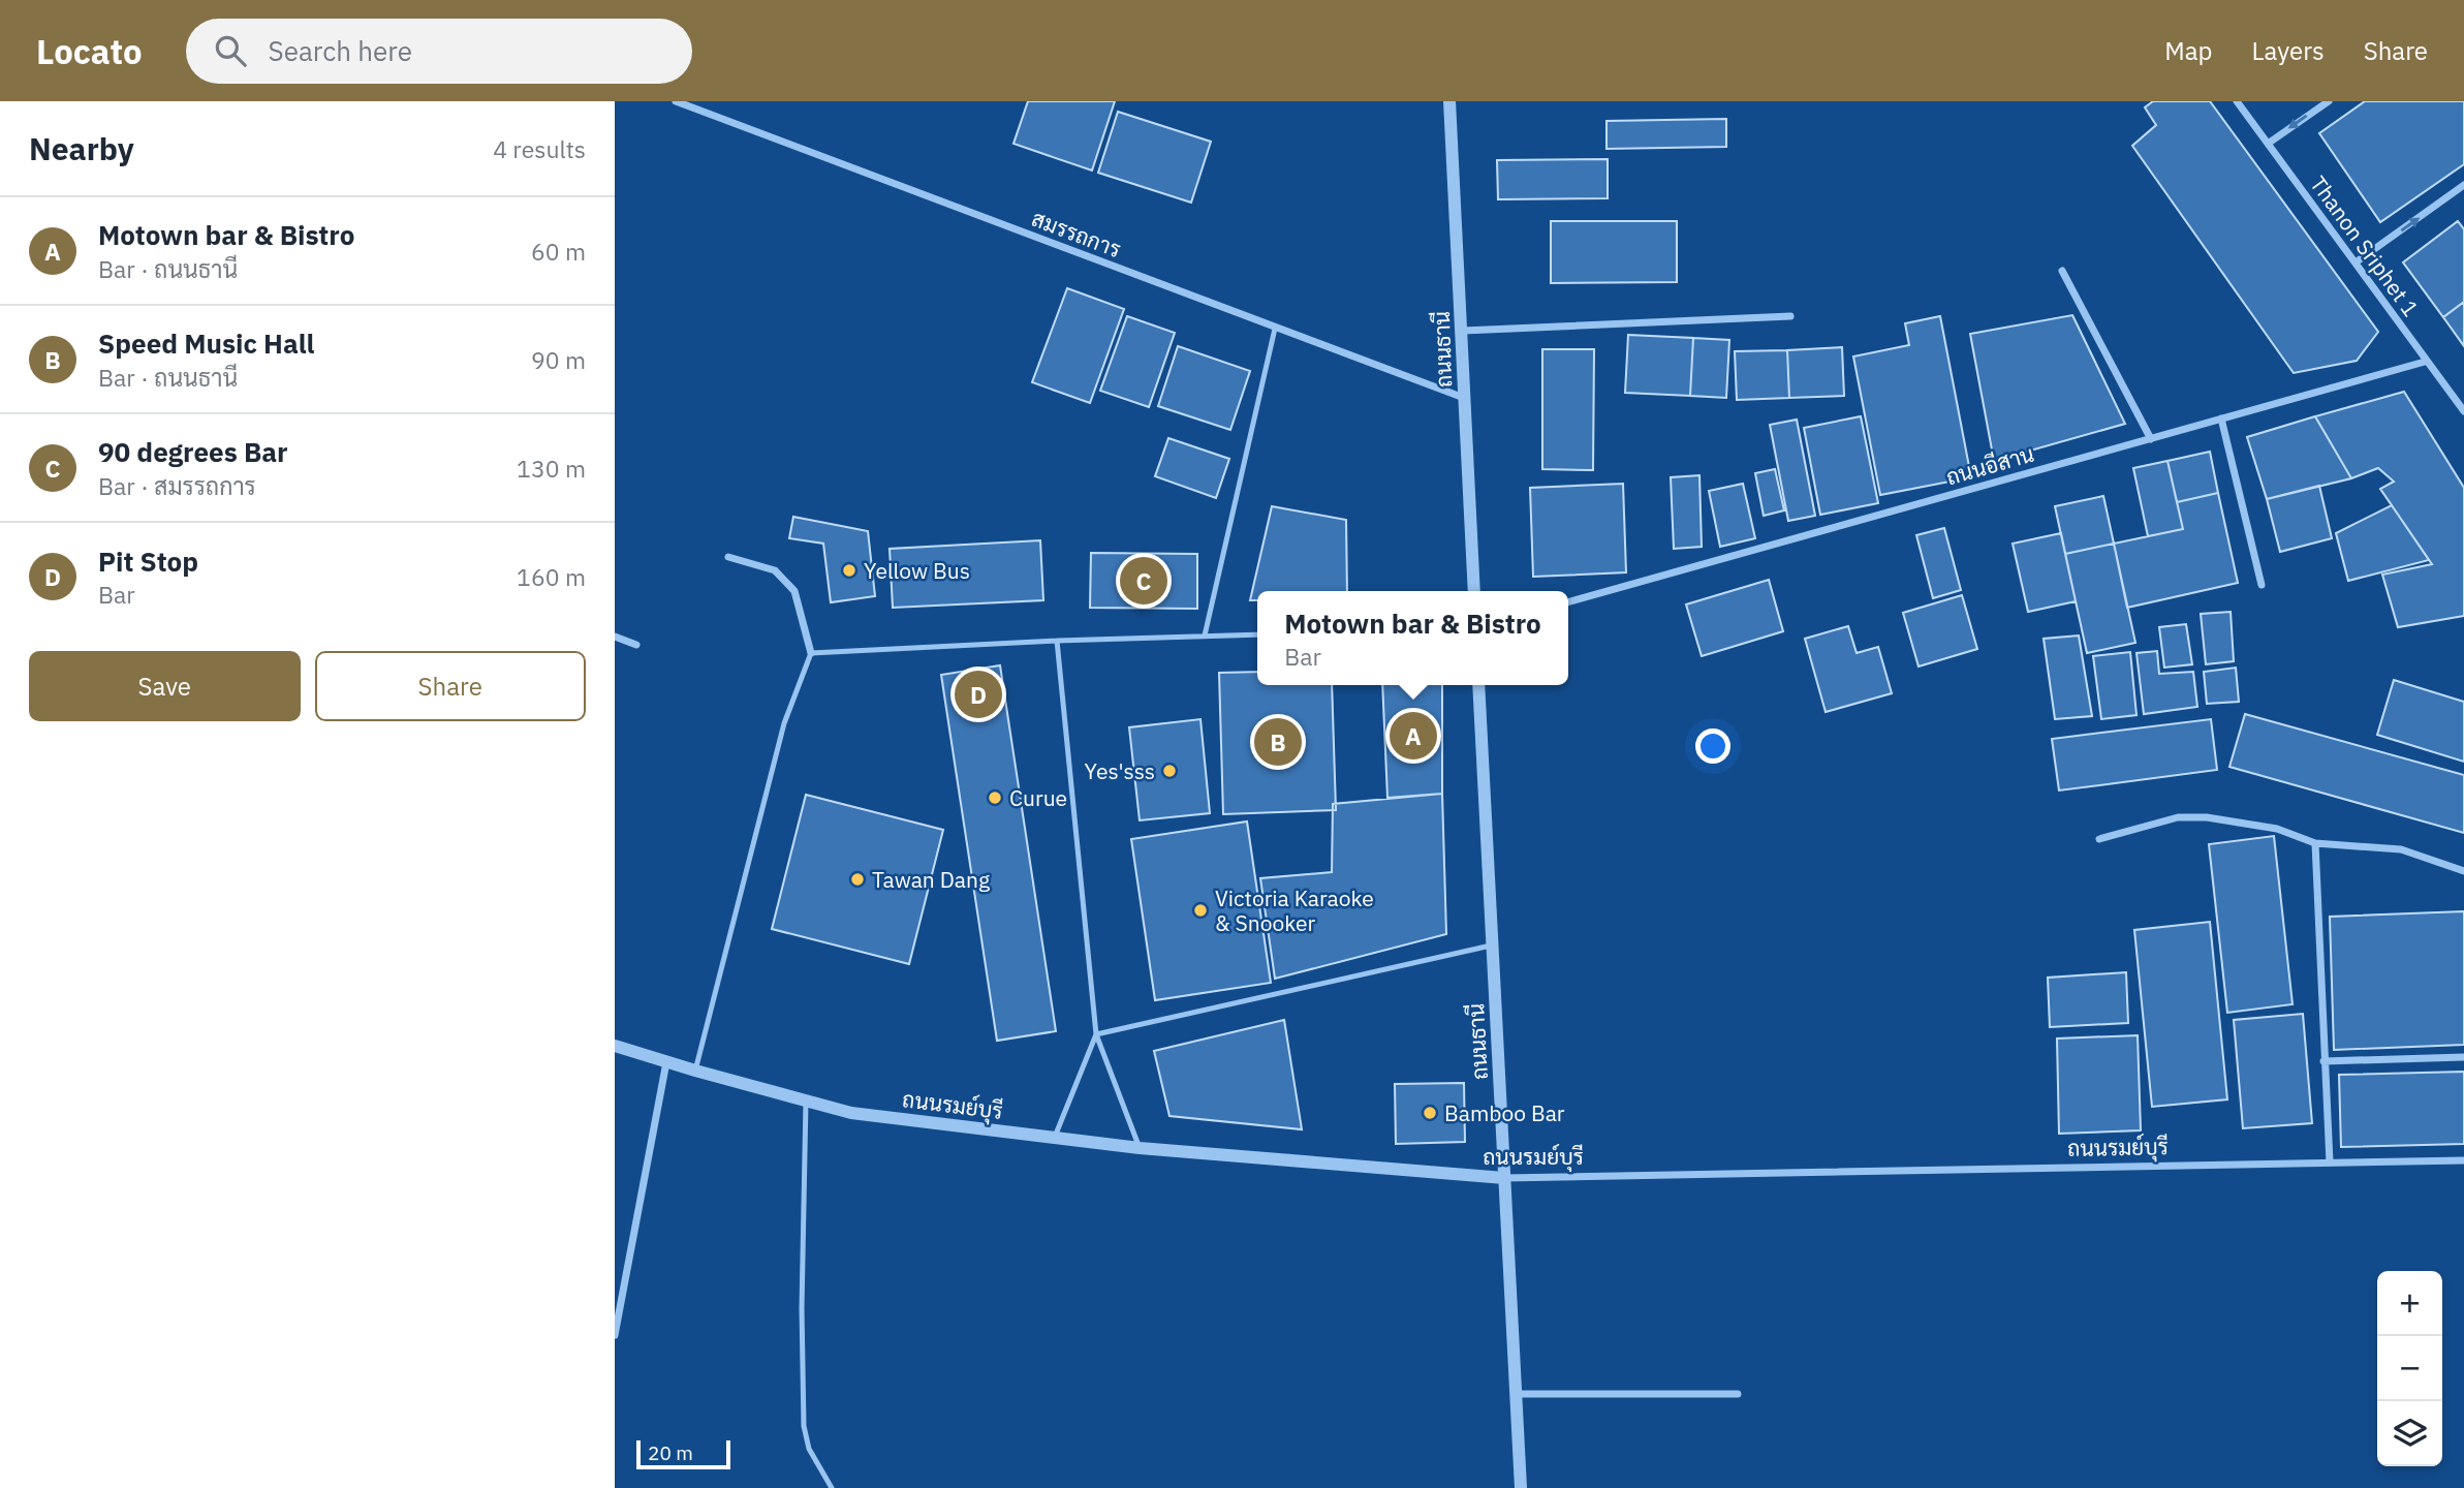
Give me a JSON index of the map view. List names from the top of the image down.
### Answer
{
  "streets": {
    "street": [
      "สมรรถการ",
      "Thanon Sriphet 1",
      "ถนนธานี",
      "ถนนอีสาน",
      "ถนนรมย์บุรี"
    ]
  },
  "crossings": [
    ["สมรรถการ", "ถนนธานี"],
    ["Thanon Sriphet 1", "ถนนอีสาน"],
    ["ถนนธานี", "ถนนรมย์บุรี"]
  ],
  "places": [
    "Yellow Bus",
    "Yes'sss",
    "Curue",
    "Tawan Dang",
    "Victoria Karaoke & Snooker",
    "Bamboo Bar"
  ],
  "scale_bar": "20 m",
  "page": {
    "header": "Locato",
    "search": "Search here",
    "nav": ["Map", "Layers", "Share"],
    "heading": ["Nearby", "4 results"],
    "list": [
      {
        "mark": "A",
        "name": "Motown bar & Bistro",
        "note": "Bar · ถนนธานี",
        "value": "60 m"
      },
      {
        "mark": "B",
        "name": "Speed Music Hall",
        "note": "Bar · ถนนธานี",
        "value": "90 m"
      },
      {
        "mark": "C",
        "name": "90 degrees Bar",
        "note": "Bar · สมรรถการ",
        "value": "130 m"
      },
      {
        "mark": "D",
        "name": "Pit Stop",
        "note": "Bar",
        "value": "160 m"
      }
    ],
    "pins": [
      "C",
      "D",
      "A",
      "B"
    ],
    "popup": ["Motown bar & Bistro", "Bar"],
    "buttons": ["Save", "Share"],
    "map_buttons": ["+", "−"],
    "scale": "20 m"
  }
}
